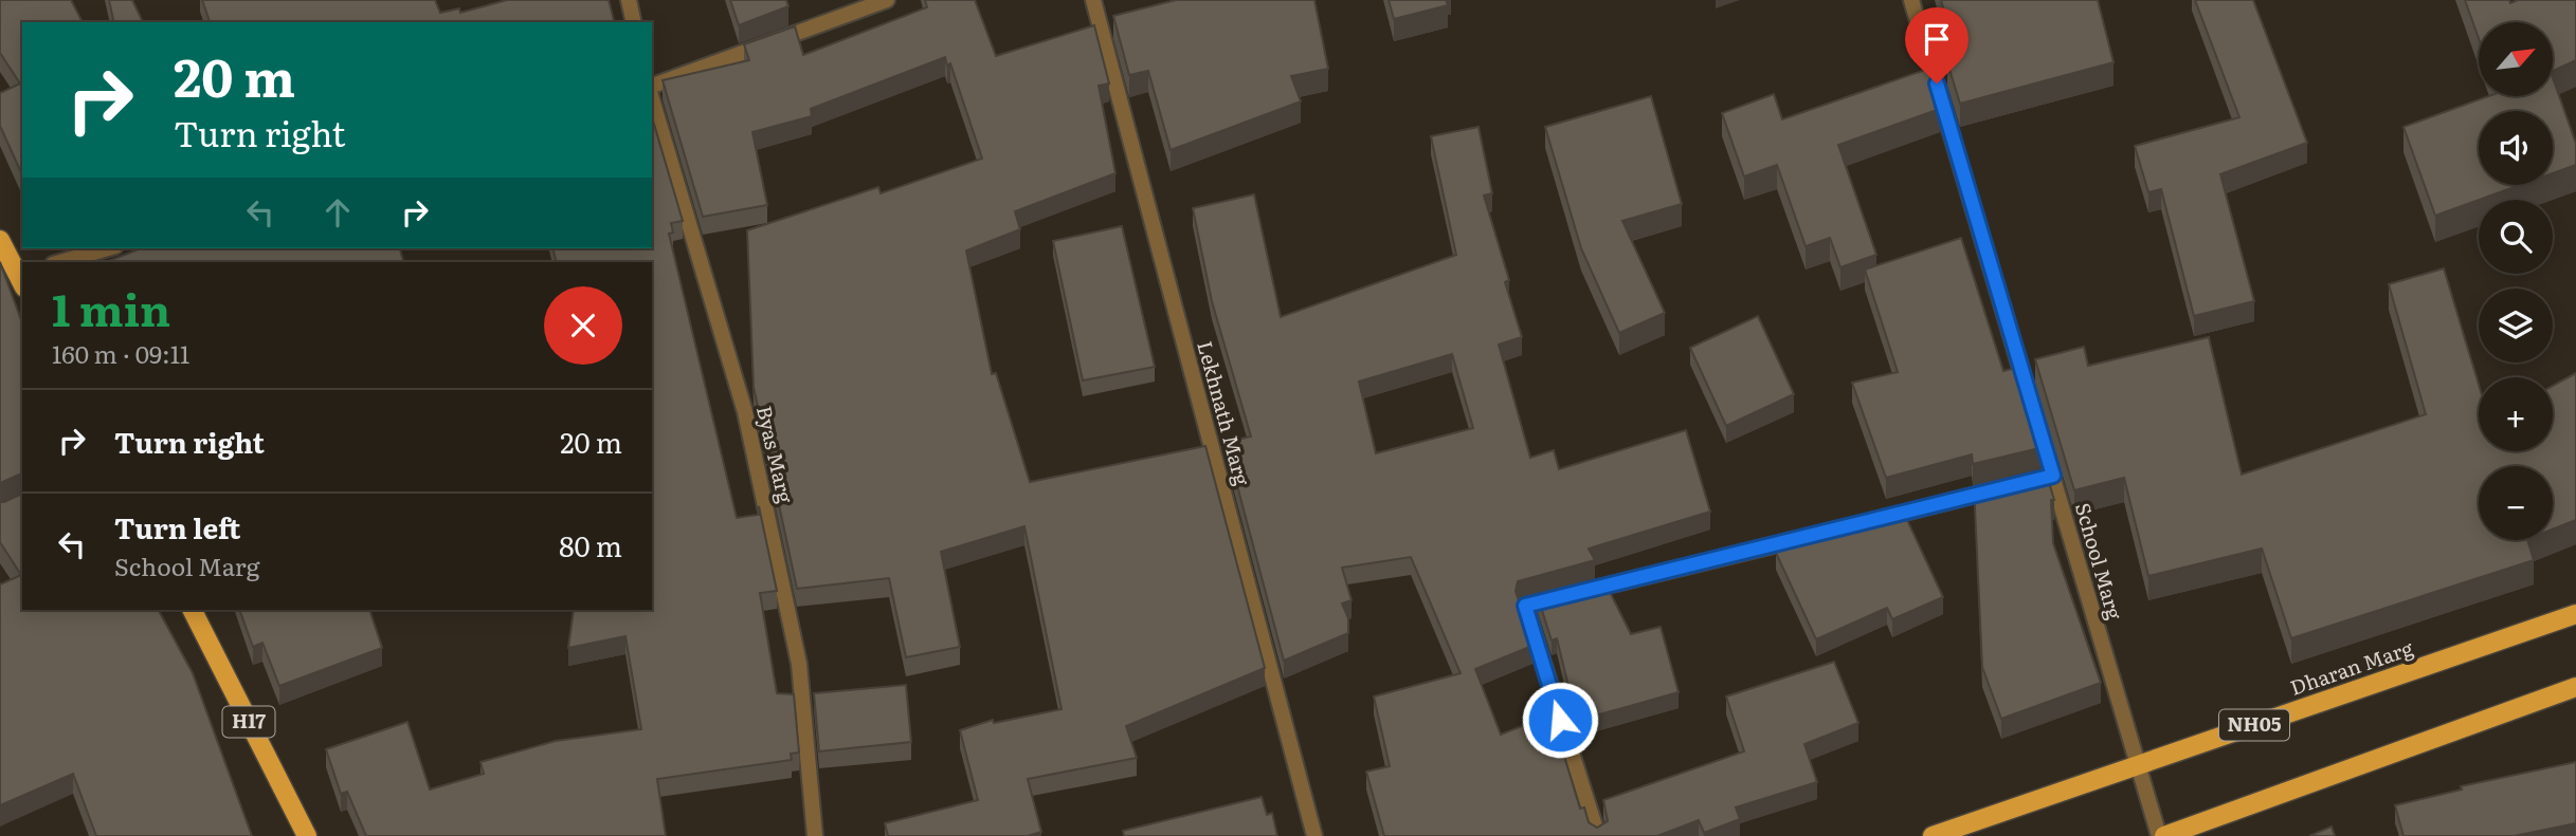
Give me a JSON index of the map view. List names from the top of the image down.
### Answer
{
  "streets": {
    "main road": ["Dharan Marg", "H17", "NH05"],
    "street": ["Lekhnath Marg", "Byas Marg", "School Marg"]
  },
  "crossings": [
    ["School Marg", "Dharan Marg"]
  ],
  "north": "top right",
  "page": {
    "map_buttons": ["+", "−"],
    "turn": ["20 m", "Turn right"],
    "heading": ["1 min", "160 m · 09:11"],
    "list": [
      {
        "name": "Turn right",
        "value": "20 m"
      },
      {
        "name": "Turn left",
        "note": "School Marg",
        "value": "80 m"
      }
    ]
  }
}
